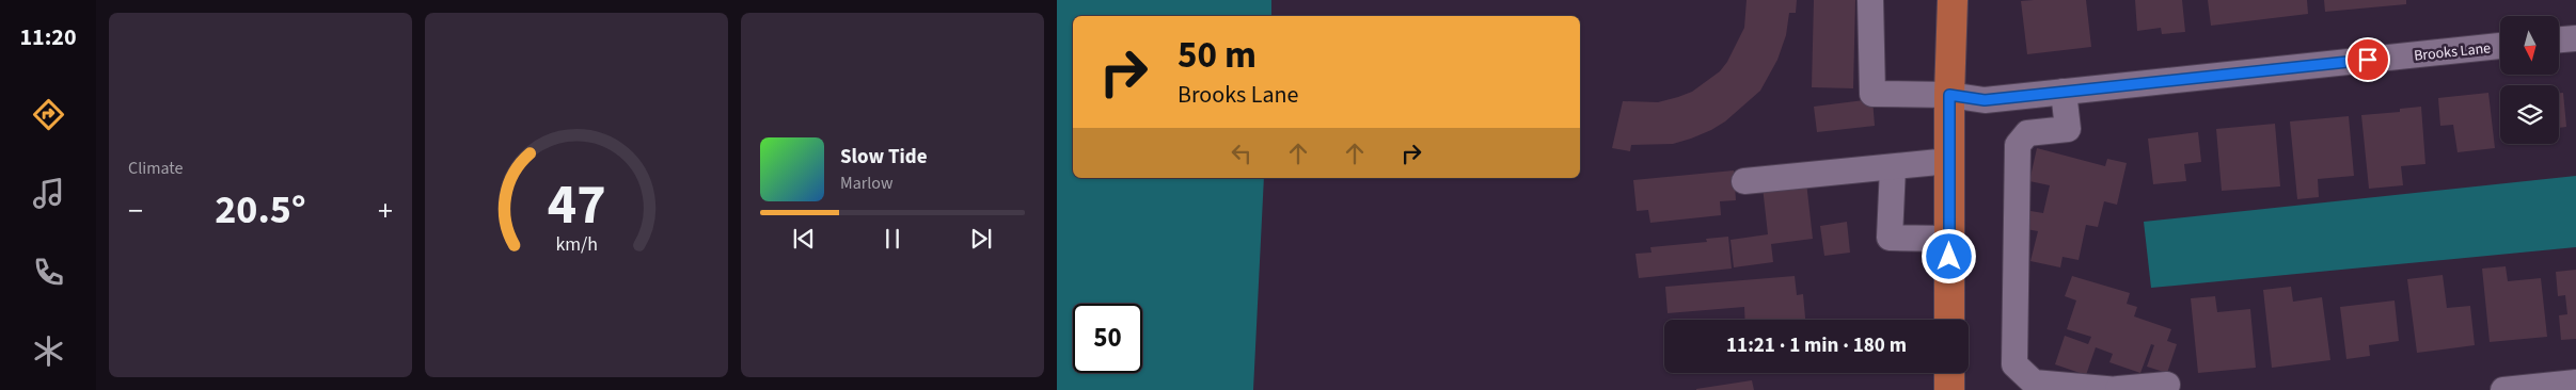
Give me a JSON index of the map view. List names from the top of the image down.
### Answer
{
  "streets": {
    "street": ["Brooks Lane"]
  },
  "north": "bottom",
  "page": {
    "tabs": "11:20",
    "tile": "Climate",
    "turn": ["50 m", "Brooks Lane"],
    "song": ["Slow Tide", "Marlow"],
    "heat": ["−", "20.5°", "+"],
    "limit": "50",
    "trip": "11:21 · 1 min · 180 m",
    "gauge": ["47", "km/h"]
  }
}
